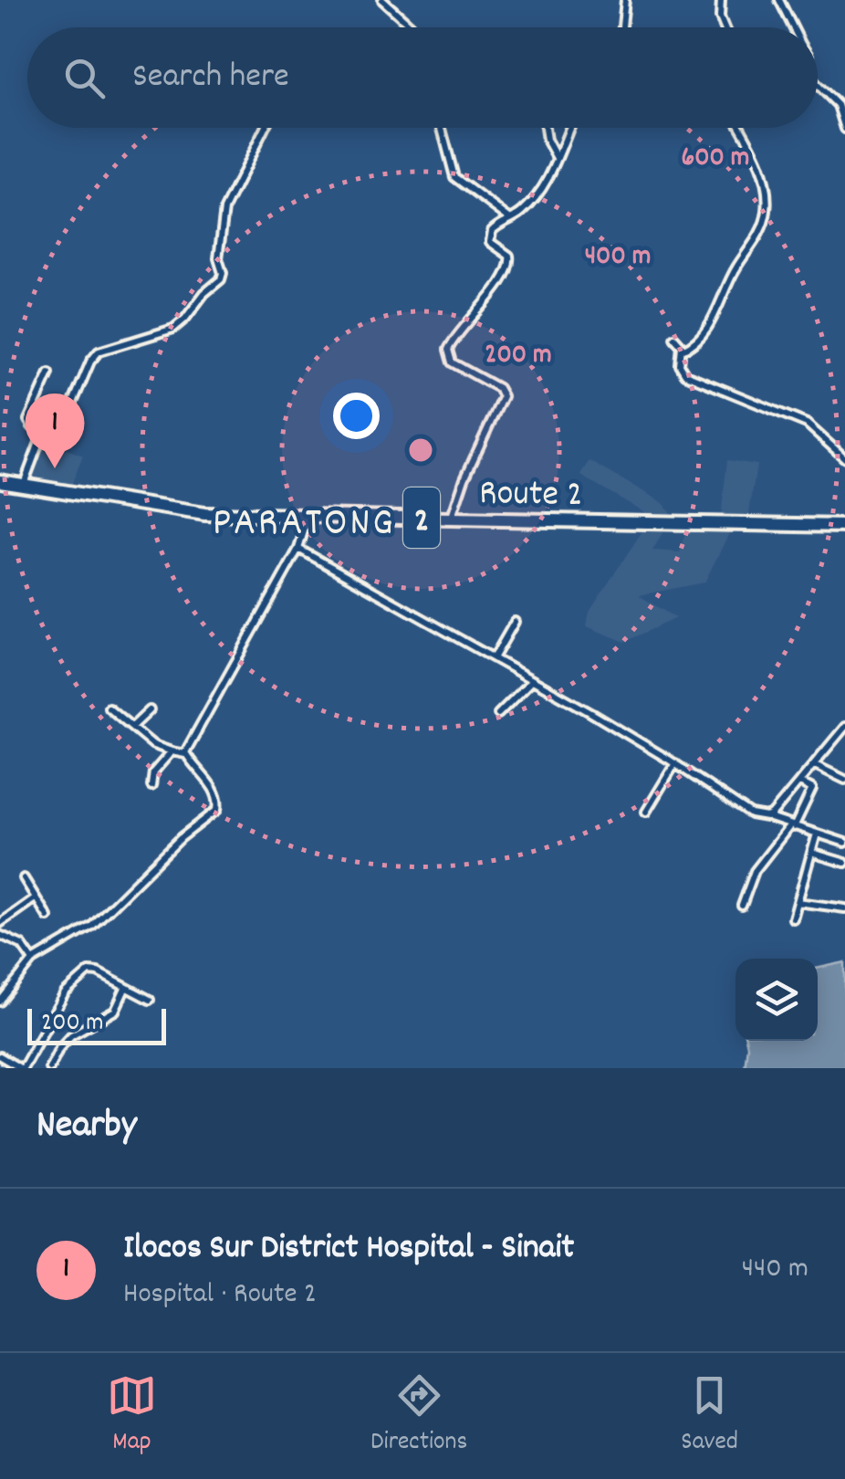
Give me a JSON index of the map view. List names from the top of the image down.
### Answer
{
  "streets": {
    "highway": ["Route 2", "2"]
  },
  "districts": ["PARATONG"],
  "scale_bar": "200 m",
  "page": {
    "search": "Search here",
    "pins": "1",
    "scale": "200 m",
    "heading": "Nearby",
    "list": [
      {
        "mark": "1",
        "name": "Ilocos Sur District Hospital - Sinait",
        "note": "Hospital · Route 2",
        "value": "440 m"
      }
    ],
    "nav": ["Map", "Directions", "Saved"]
  },
  "rings": ["600 m", "400 m", "200 m"]
}
